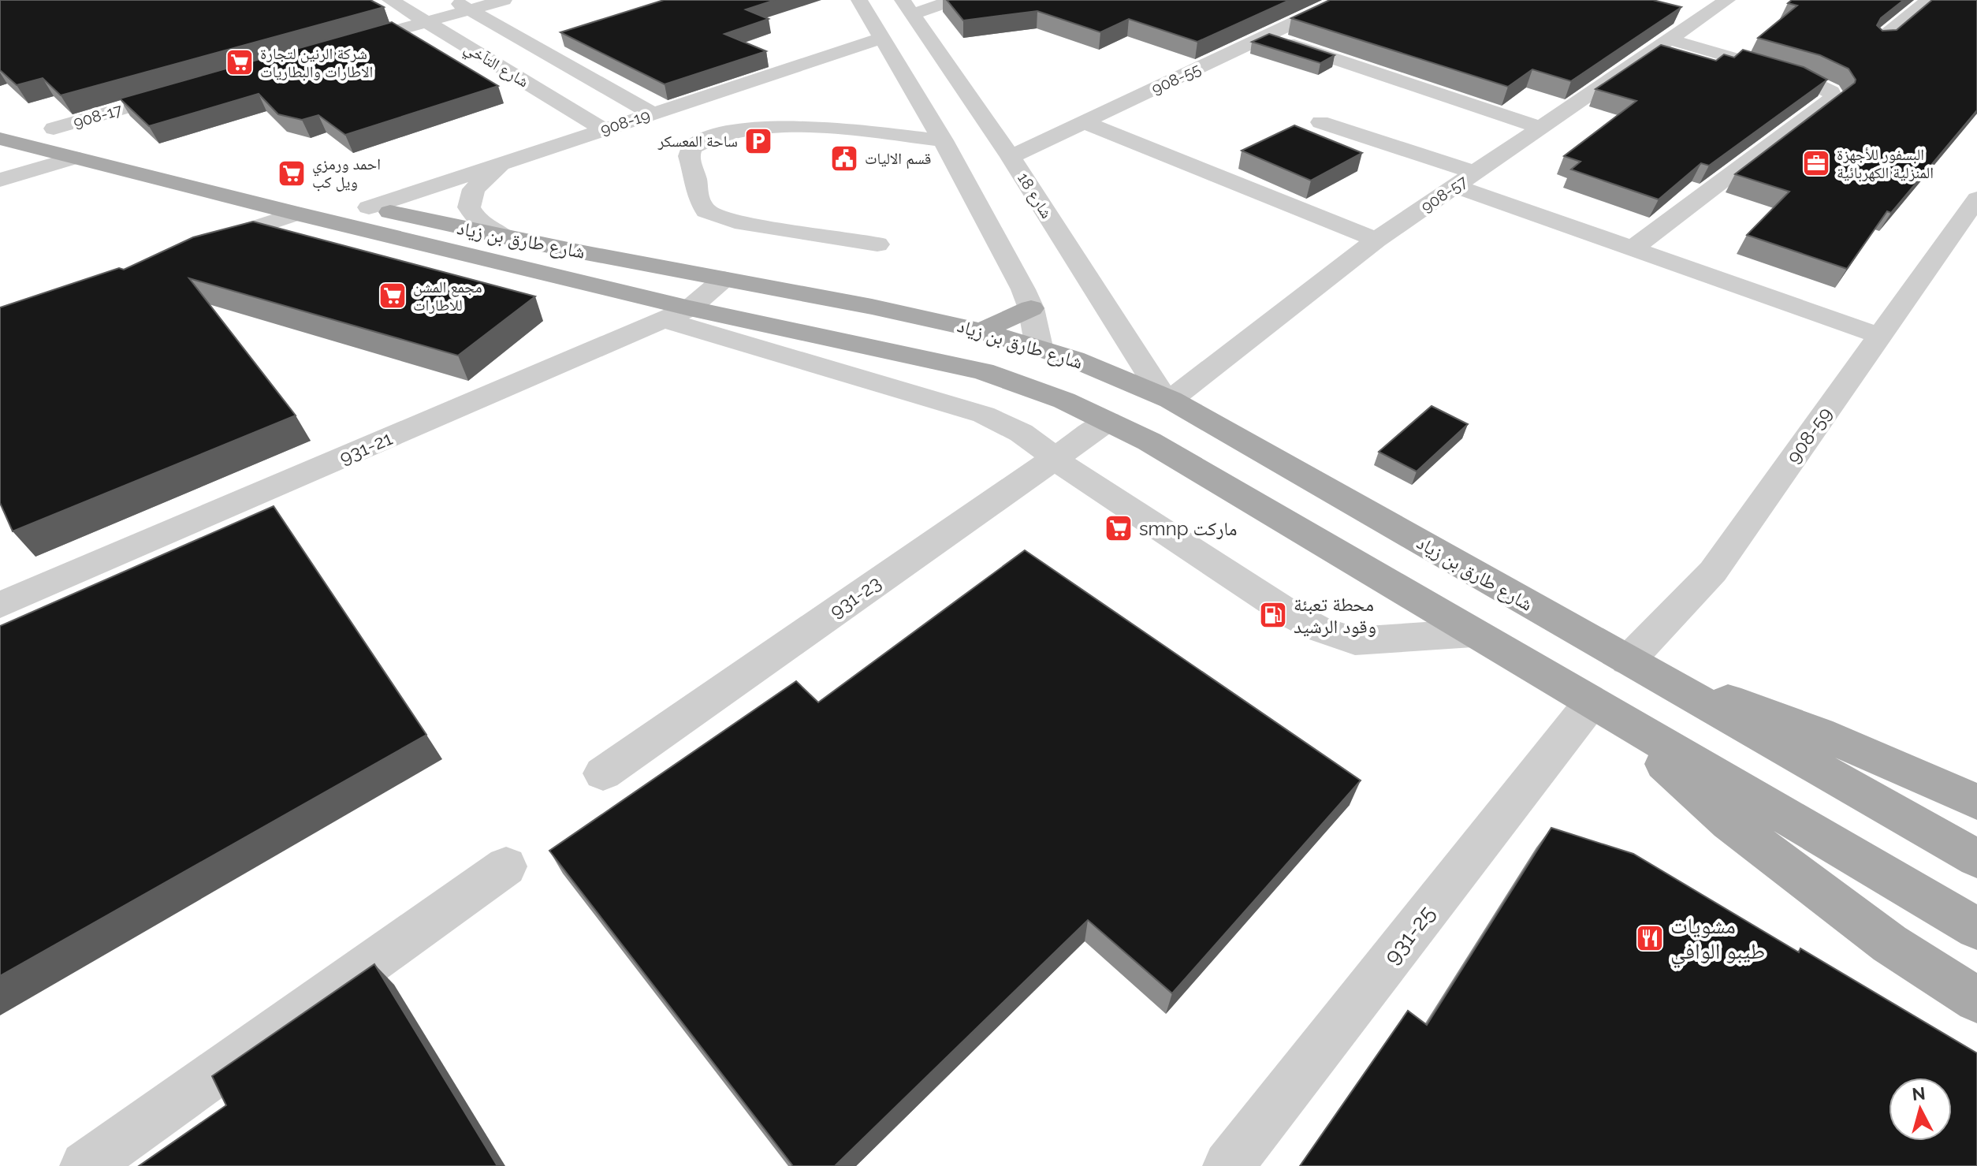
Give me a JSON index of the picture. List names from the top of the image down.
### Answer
{
  "streets": {
    "main road": ["شارع طارق بن زياد"],
    "street": [
      "شارع التآخي",
      "908-55",
      "908-17",
      "908-19",
      "908-57",
      "شارع 18",
      "908-59",
      "931-21",
      "931-23",
      "931-25"
    ]
  },
  "crossings": [
    ["شارع التآخي", "908-19"],
    ["908-55", "شارع 18"],
    ["908-17", "شارع طارق بن زياد"],
    ["908-19", "شارع 18"],
    ["908-19", "شارع طارق بن زياد"],
    ["908-57", "شارع 18"],
    ["908-57", "شارع طارق بن زياد"],
    ["شارع 18", "شارع طارق بن زياد"],
    ["شارع طارق بن زياد", "908-59"],
    ["شارع طارق بن زياد", "931-21"],
    ["شارع طارق بن زياد", "931-23"],
    ["شارع طارق بن زياد", "931-25"]
  ],
  "places": {
    "supermarket": [
      "شركة الرنين لتجارة الاطارات والبطاريات",
      "احمد ورمزي ويل كب",
      "مجمع المشن للاطارات",
      "smnp ماركت"
    ],
    "parking": ["ساحة المعسكر"],
    "public building": ["قسم الاليات"],
    "office": ["البسفور للأجهزة المنزلية الكهربائية"],
    "fuel station": ["محطة تعبئة وقود الرشيد"],
    "restaurant": ["مشويات طيبو الوافي"]
  },
  "north": "top"
}
